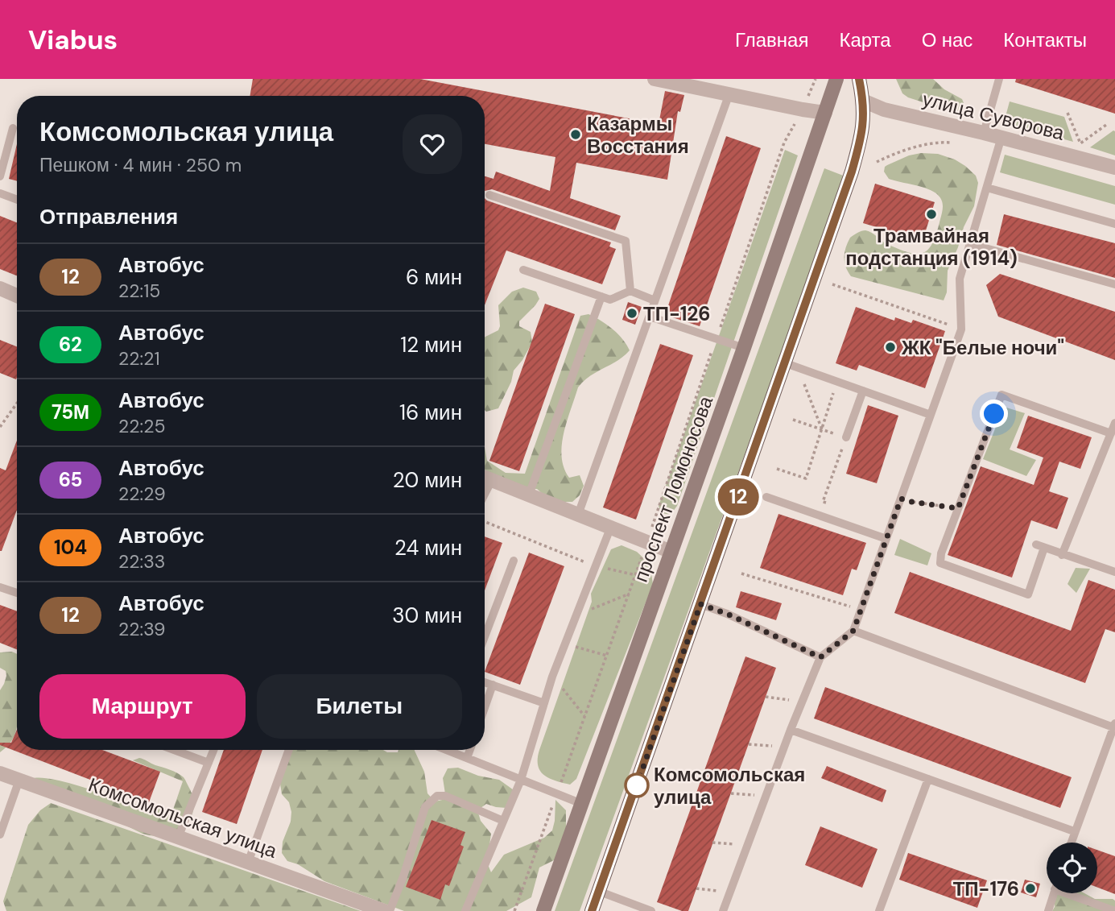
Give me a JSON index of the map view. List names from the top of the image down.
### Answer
{
  "streets": {
    "main road": ["проспект Ломоносова"],
    "street": ["улица Суворова", "Комсомольская улица"]
  },
  "places": [
    "Казармы Восстания",
    "Трамвайная подстанция (1914)",
    "ТП-126",
    "ЖК \"Белые ночи\"",
    "Комсомольская улица",
    "ТП-176"
  ],
  "lines": ["bus line 12"],
  "page": {
    "header": "Viabus",
    "nav": [
      "Главная",
      "Карта",
      "О нас",
      "Контакты"
    ],
    "on_map": "12",
    "heading": [
      ["Комсомольская улица", "Пешком · 4 мин · 250 m"],
      "Отправления"
    ],
    "list": [
      {
        "mark": "12",
        "name": "Автобус",
        "note": "22:15",
        "value": "6 мин"
      },
      {
        "mark": "62",
        "name": "Автобус",
        "note": "22:21",
        "value": "12 мин"
      },
      {
        "mark": "75М",
        "name": "Автобус",
        "note": "22:25",
        "value": "16 мин"
      },
      {
        "mark": "65",
        "name": "Автобус",
        "note": "22:29",
        "value": "20 мин"
      },
      {
        "mark": "104",
        "name": "Автобус",
        "note": "22:33",
        "value": "24 мин"
      },
      {
        "mark": "12",
        "name": "Автобус",
        "note": "22:39",
        "value": "30 мин"
      }
    ],
    "buttons": ["Маршрут", "Билеты"]
  }
}
